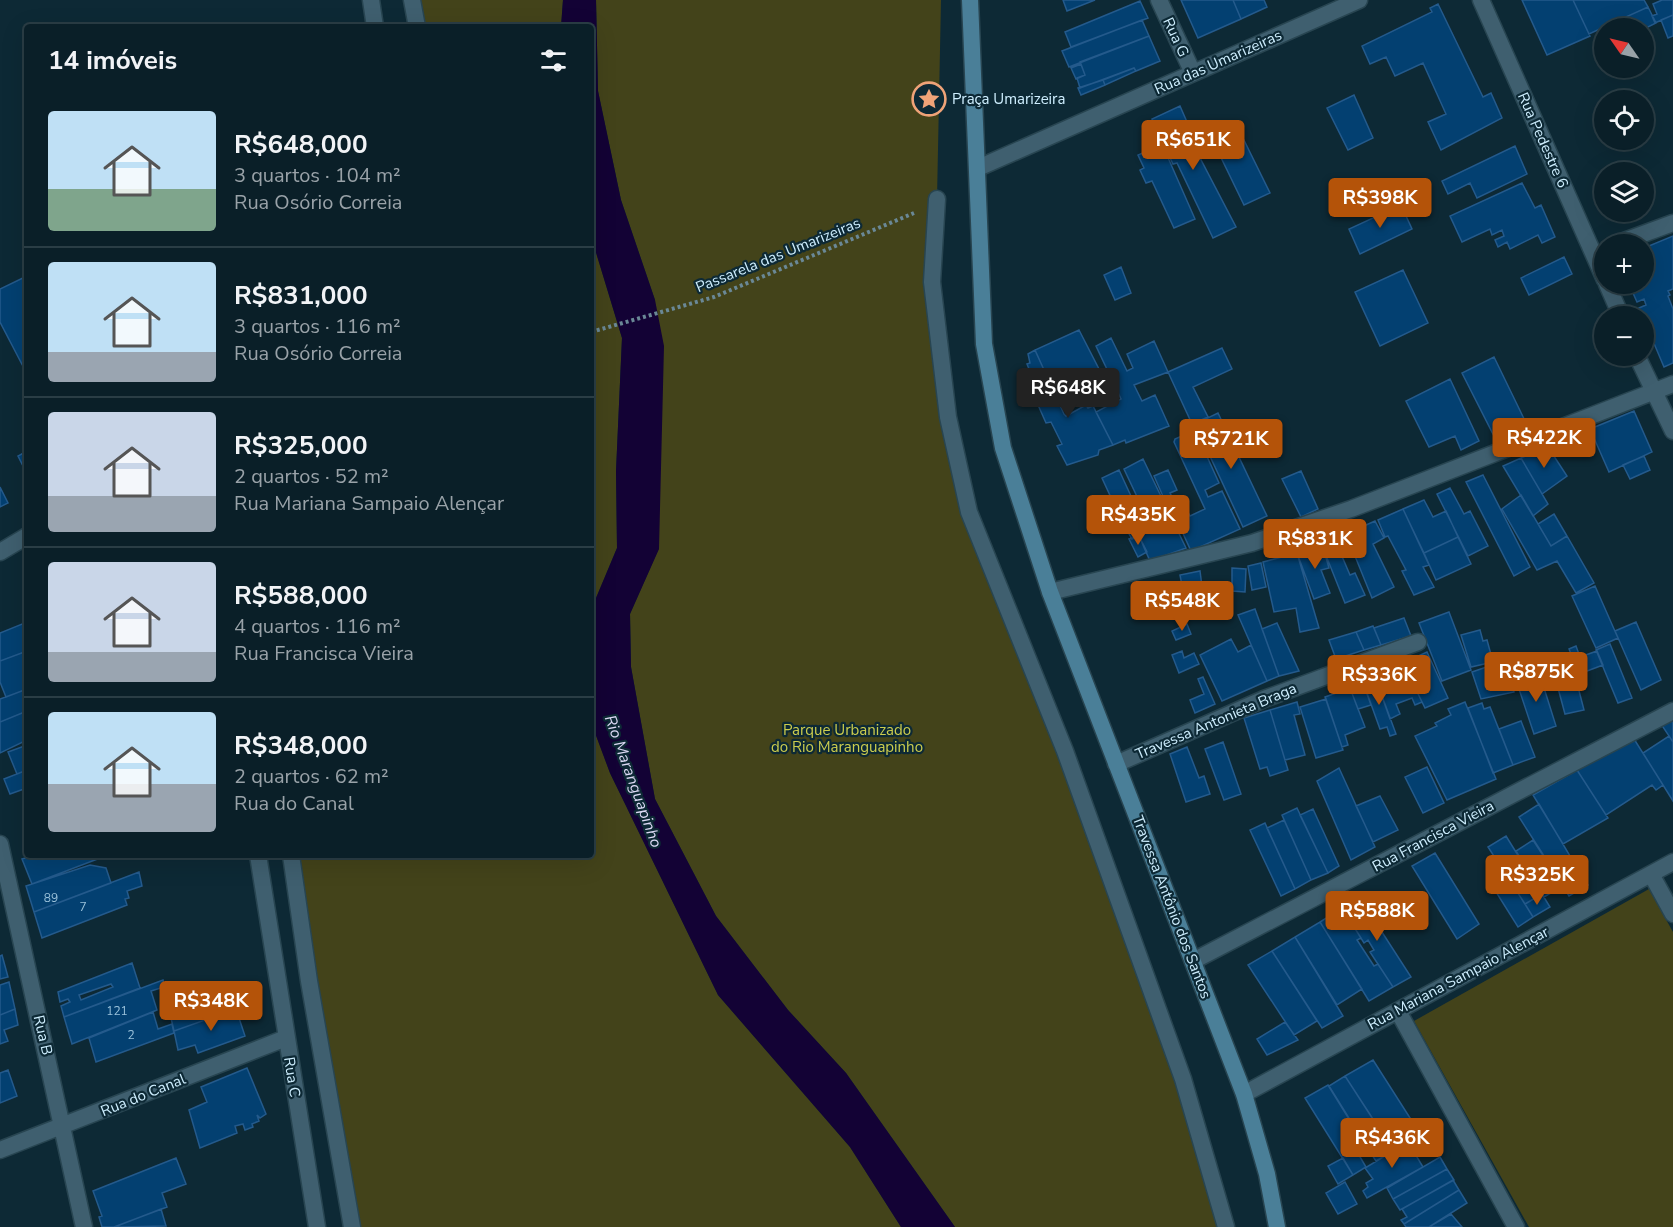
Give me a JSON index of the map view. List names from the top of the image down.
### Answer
{
  "streets": {
    "main road": ["Travessa Antônio dos Santos"],
    "street": [
      "Rua G",
      "Rua das Umarizeiras",
      "Rua Pedestre 6",
      "Travessa Antonieta Braga",
      "Rua Francisca Vieira",
      "Rua Mariana Sampaio Alençar",
      "Rua B",
      "Rua C",
      "Rua do Canal"
    ],
    "path": ["Passarela das Umarizeiras"]
  },
  "crossings": [
    ["Rua G", "Rua das Umarizeiras"],
    ["Rua das Umarizeiras", "Travessa Antônio dos Santos"],
    ["Travessa Antonieta Braga", "Travessa Antônio dos Santos"],
    ["Rua Francisca Vieira", "Travessa Antônio dos Santos"],
    ["Travessa Antônio dos Santos", "Rua Mariana Sampaio Alençar"],
    ["Rua B", "Rua do Canal"],
    ["Rua C", "Rua do Canal"]
  ],
  "water": ["Rio Maranguapinho"],
  "parks": ["Parque Urbanizado do Rio Maranguapinho"],
  "places": {
    "place": ["Praça Umarizeira"]
  },
  "house_numbers": [
    "89",
    "7",
    "121",
    "2"
  ],
  "north": "top left",
  "page": {
    "map_buttons": ["+", "−"],
    "heading": "14 imóveis",
    "list": [
      {
        "name": "R$648,000",
        "note": "3 quartos · 104 m² · Rua Osório Correia"
      },
      {
        "name": "R$831,000",
        "note": "3 quartos · 116 m² · Rua Osório Correia"
      },
      {
        "name": "R$325,000",
        "note": "2 quartos · 52 m² · Rua Mariana Sampaio Alençar"
      },
      {
        "name": "R$588,000",
        "note": "4 quartos · 116 m² · Rua Francisca Vieira"
      },
      {
        "name": "R$348,000",
        "note": "2 quartos · 62 m² · Rua do Canal"
      }
    ],
    "price": [
      "R$651K",
      "R$398K",
      "R$648K",
      "R$422K",
      "R$721K",
      "R$435K",
      "R$831K",
      "R$548K",
      "R$875K",
      "R$336K",
      "R$325K",
      "R$588K",
      "R$348K",
      "R$436K"
    ]
  }
}
